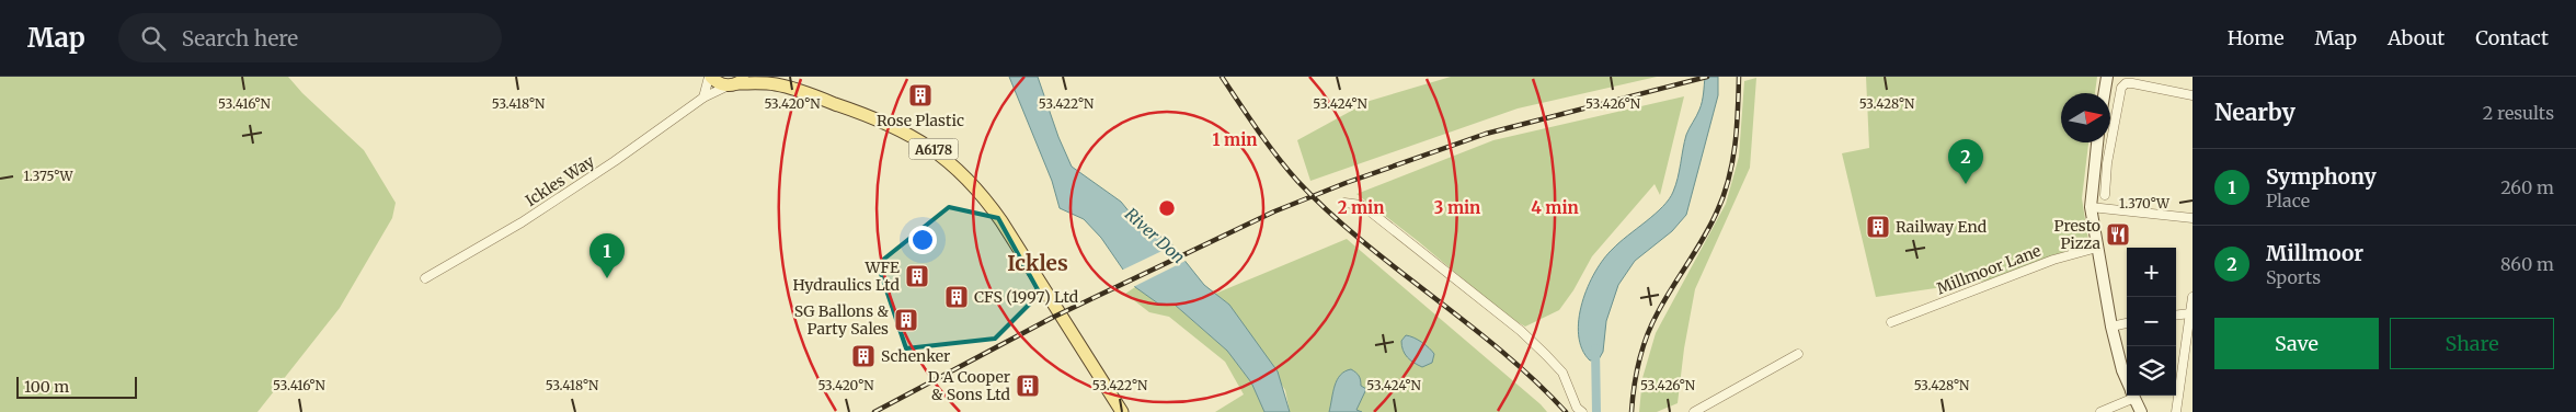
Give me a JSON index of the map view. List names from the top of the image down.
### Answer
{
  "streets": {
    "main road": ["A6178"],
    "street": ["Ickles Way", "Millmoor Lane"]
  },
  "crossings": [
    ["A6178", "Ickles Way"]
  ],
  "districts": ["Ickles"],
  "water": ["River Don"],
  "places": {
    "building": [
      "Rose Plastic",
      "Railway End",
      "WFE Hydraulics Ltd",
      "CFS (1997) Ltd",
      "SG Ballons & Party Sales",
      "Schenker",
      "D A Cooper & Sons Ltd"
    ],
    "restaurant": ["Presto Pizza"]
  },
  "scale_bar": "100 m",
  "north": "right",
  "page": {
    "header": "Map",
    "search": "Search here",
    "nav": [
      "Home",
      "Map",
      "About",
      "Contact"
    ],
    "heading": ["Nearby", "2 results"],
    "pins": ["2", "1"],
    "list": [
      {
        "mark": "1",
        "name": "Symphony",
        "note": "Place",
        "value": "260 m"
      },
      {
        "mark": "2",
        "name": "Millmoor",
        "note": "Sports",
        "value": "860 m"
      }
    ],
    "map_buttons": ["+", "−"],
    "buttons": ["Save", "Share"],
    "scale": "100 m"
  },
  "coordinates": [
    "53.416°N",
    "53.418°N",
    "53.420°N",
    "53.422°N",
    "53.424°N",
    "53.426°N",
    "53.428°N",
    "1.375°W",
    "1.370°W"
  ],
  "rings": [
    "1 min",
    "2 min",
    "3 min",
    "4 min"
  ]
}
